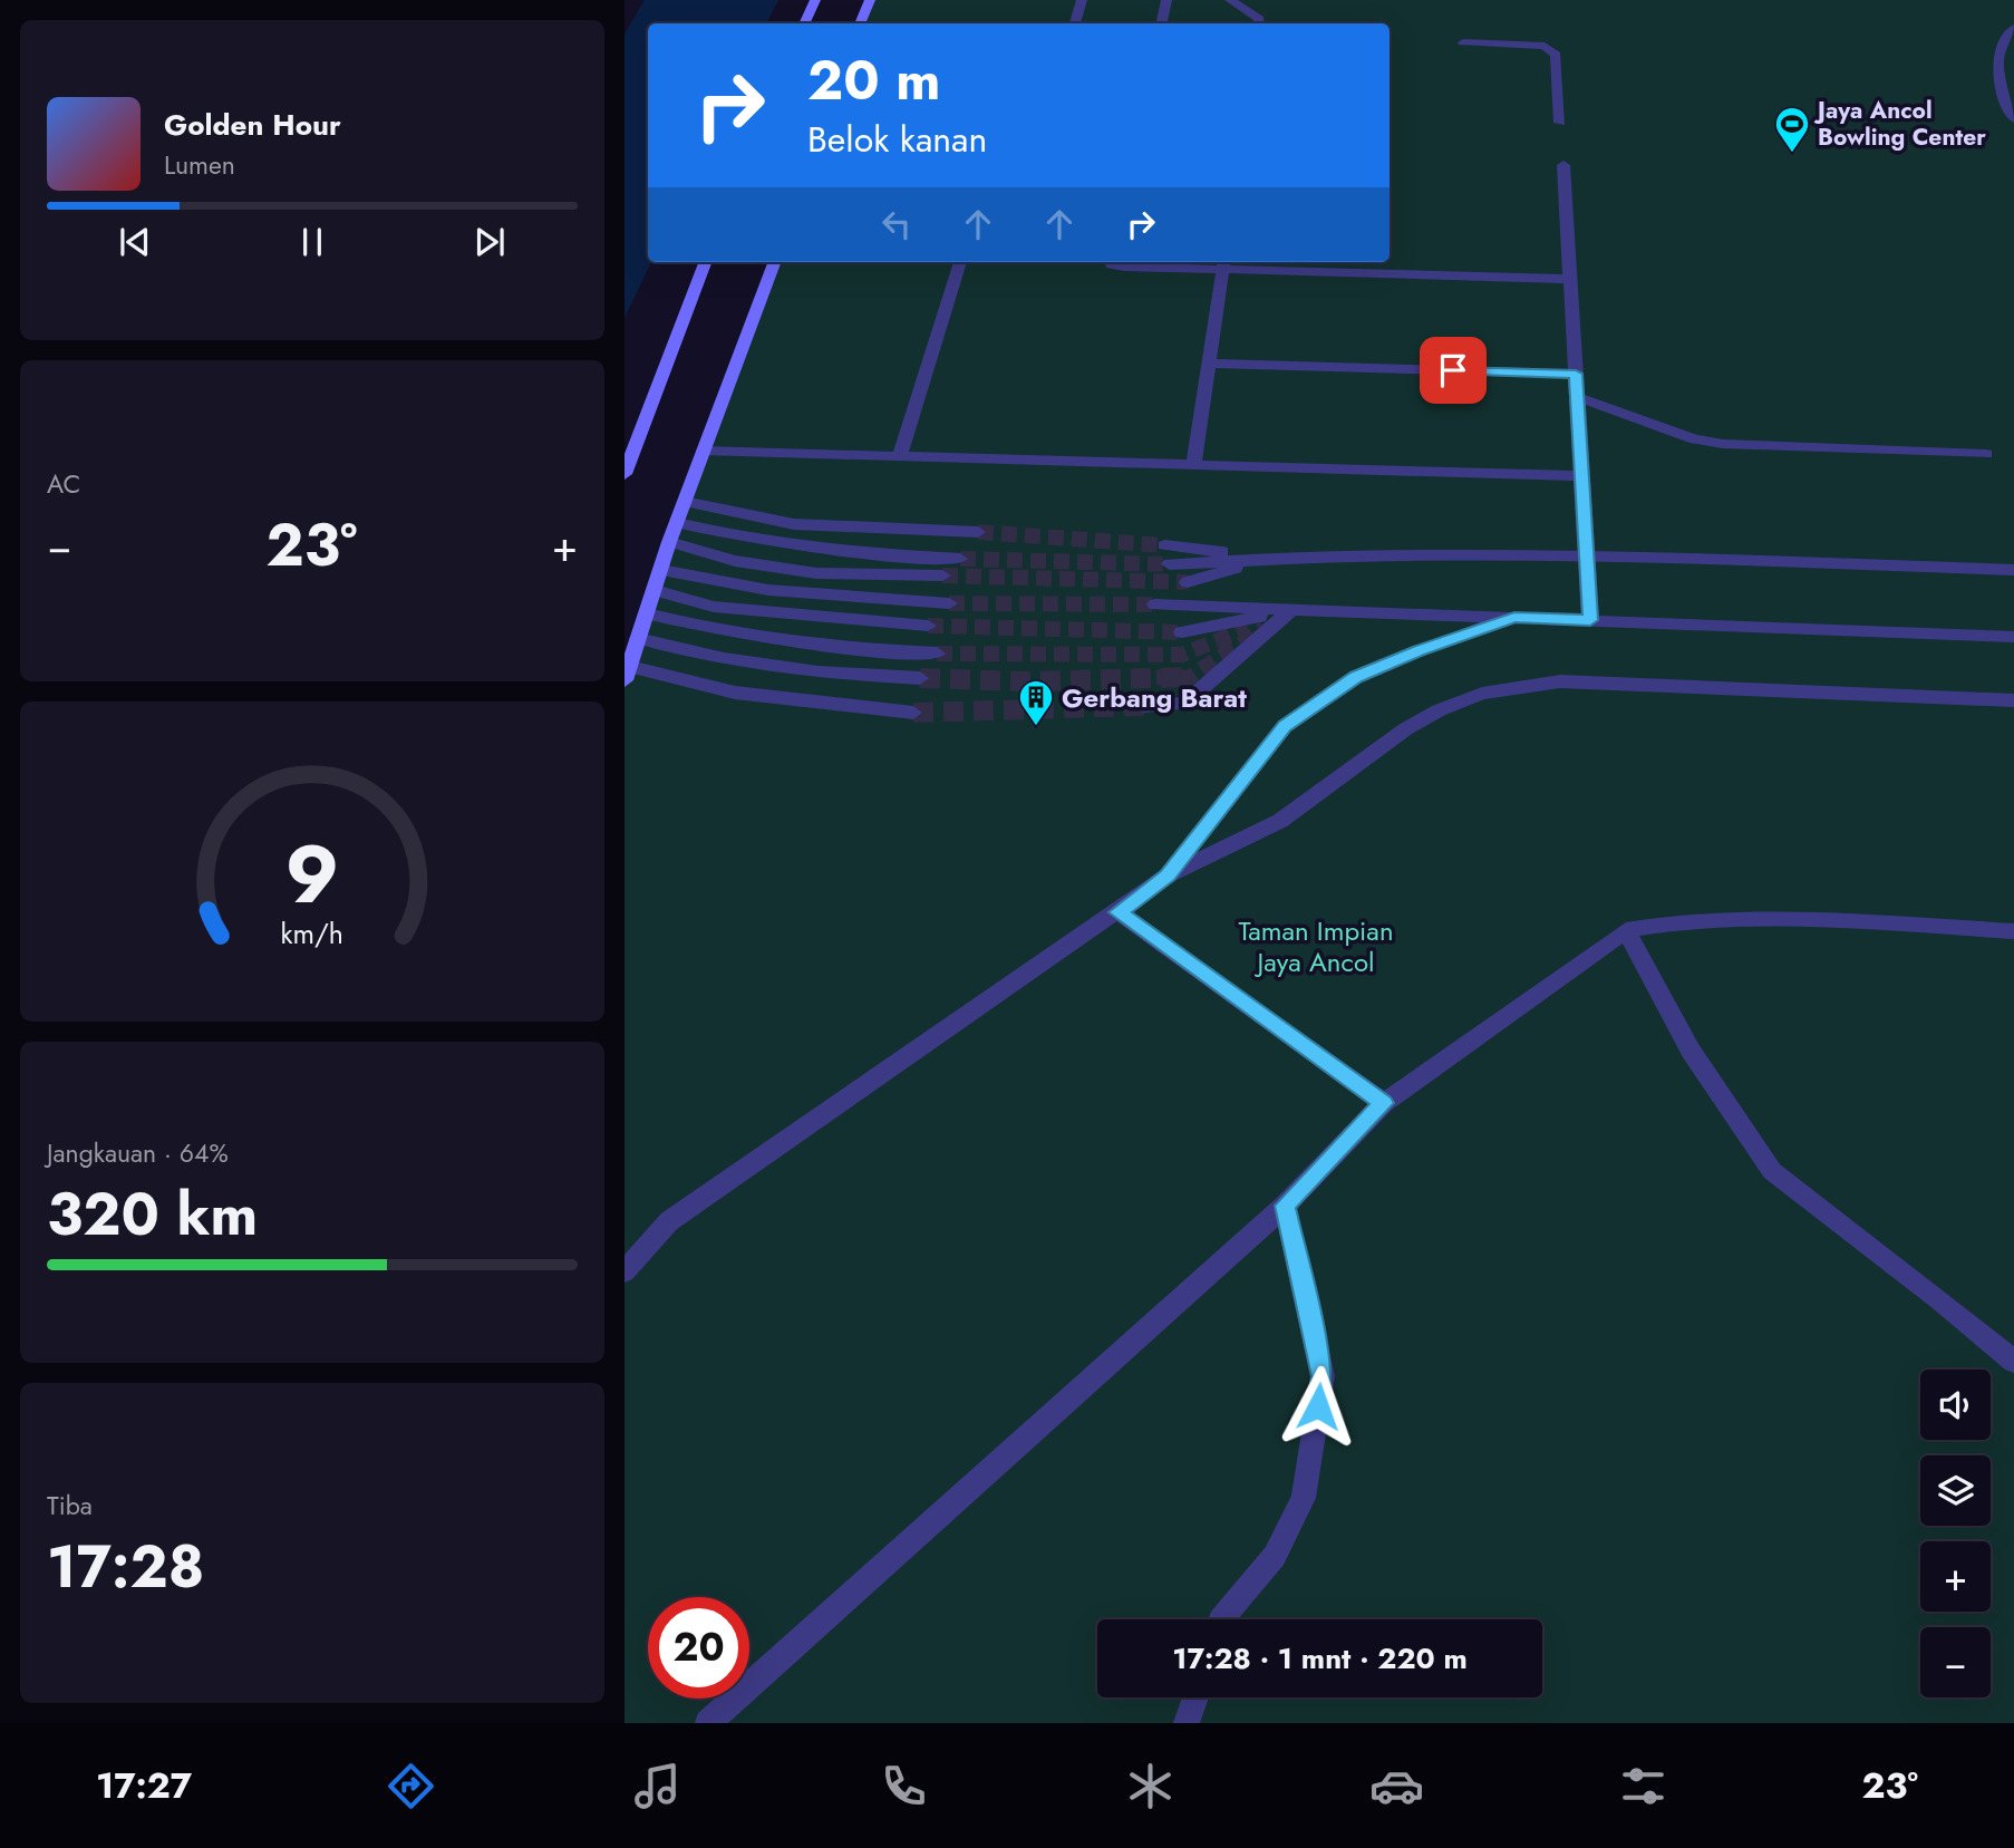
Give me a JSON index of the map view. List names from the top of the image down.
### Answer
{
  "parks": ["Taman Impian Jaya Ancol"],
  "places": {
    "sports": ["Jaya Ancol Bowling Center"],
    "building": ["Gerbang Barat"]
  },
  "page": {
    "turn": ["20 m", "Belok kanan"],
    "song": ["Golden Hour", "Lumen"],
    "tile": [
      "AC",
      ["Jangkauan · 64%", "320 km"],
      ["Tiba", "17:28"]
    ],
    "heat": ["−", "23°", "+"],
    "map_buttons": ["+", "−"],
    "limit": "20",
    "trip": "17:28 · 1 mnt · 220 m",
    "tabs": ["17:27", "23°"],
    "gauge": ["9", "km/h"]
  }
}
